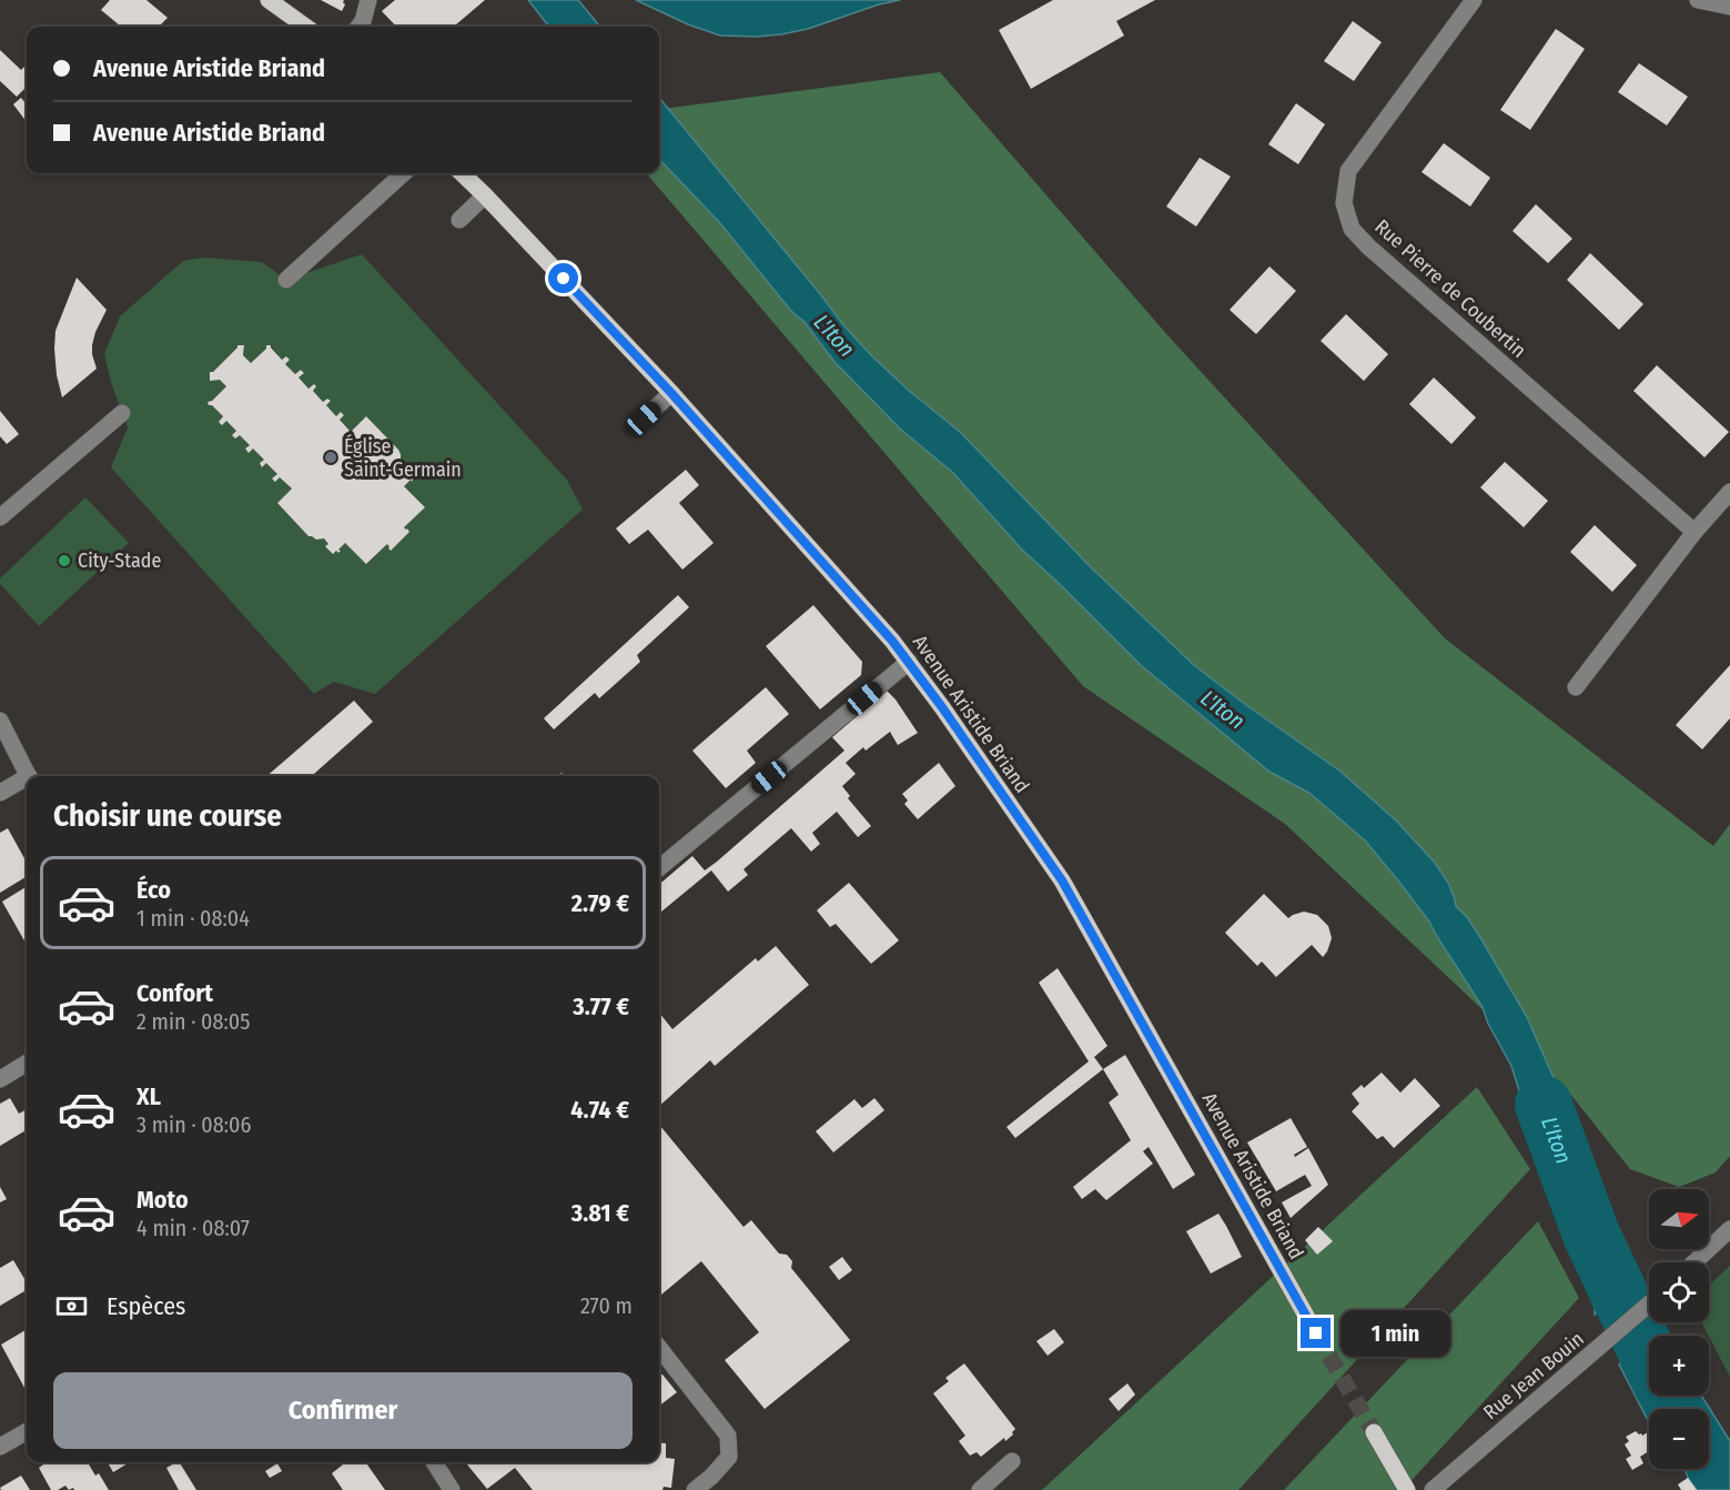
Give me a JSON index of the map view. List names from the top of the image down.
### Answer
{
  "streets": {
    "main road": ["Avenue Aristide Briand"],
    "street": ["Rue Pierre de Coubertin", "Rue Jean Bouin"]
  },
  "water": ["L'Iton"],
  "places": ["Église Saint-Germain", "City-Stade"],
  "north": "right",
  "page": {
    "banner": ["Avenue Aristide Briand", "Avenue Aristide Briand"],
    "heading": "Choisir une course",
    "list": [
      {
        "name": "Éco",
        "note": "1 min · 08:04",
        "value": "2.79 €"
      },
      {
        "name": "Confort",
        "note": "2 min · 08:05",
        "value": "3.77 €"
      },
      {
        "name": "XL",
        "note": "3 min · 08:06",
        "value": "4.74 €"
      },
      {
        "name": "Moto",
        "note": "4 min · 08:07",
        "value": "3.81 €"
      }
    ],
    "map_buttons": ["+", "−"],
    "pay": ["Espèces", "270 m"],
    "bubble": "1 min",
    "buttons": "Confirmer"
  }
}
